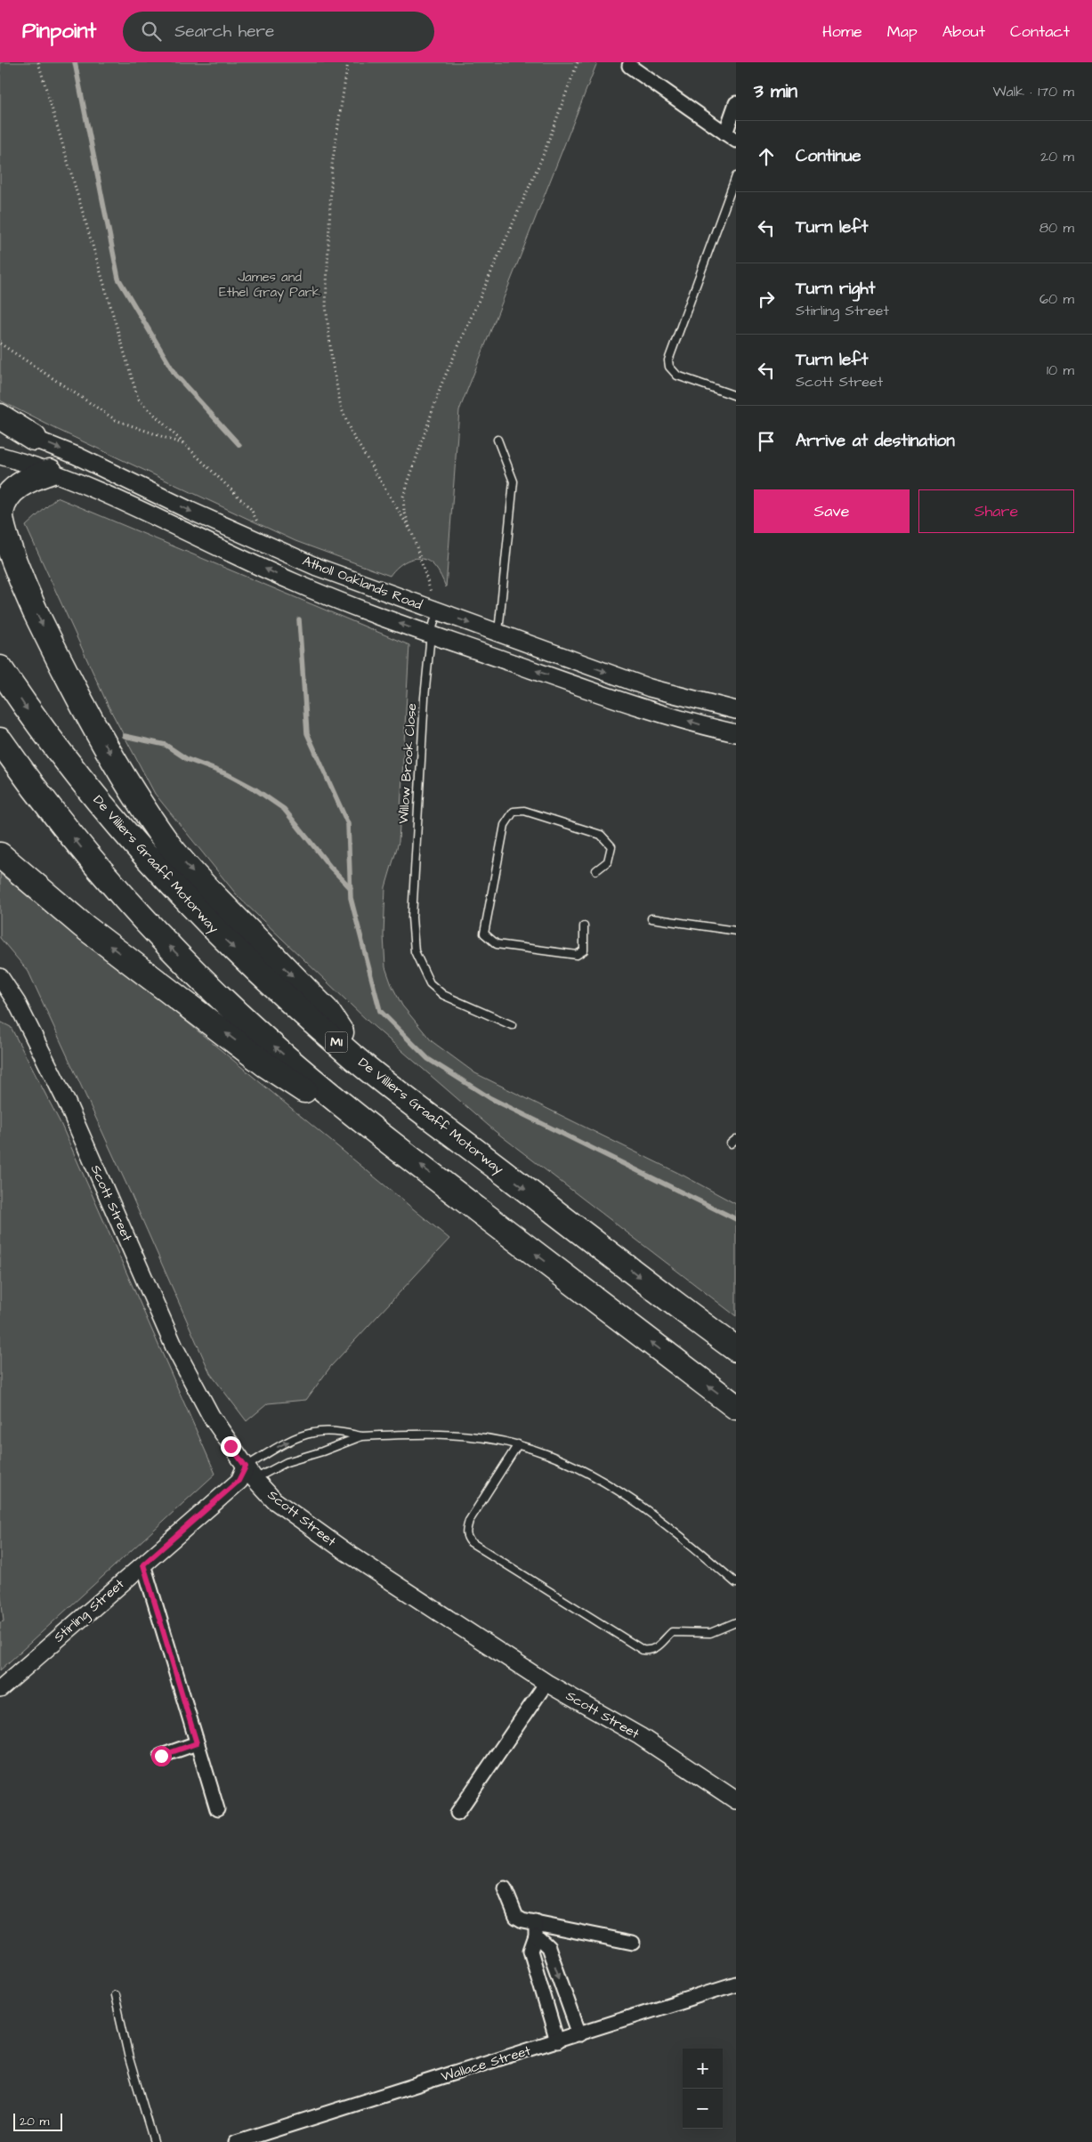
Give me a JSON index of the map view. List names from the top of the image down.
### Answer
{
  "streets": {
    "highway": ["De Villiers Graaff Motorway", "M1"],
    "street": [
      "Atholl Oaklands Road",
      "Scott Street",
      "Stirling Street",
      "Wallace Street"
    ],
    "lane": ["Willow Brook Close"]
  },
  "crossings": [
    ["Atholl Oaklands Road", "Willow Brook Close"],
    ["Scott Street", "Stirling Street"]
  ],
  "parks": ["James and Ethel Gray Park"],
  "scale_bar": "20 m",
  "page": {
    "header": "Pinpoint",
    "search": "Search here",
    "nav": [
      "Home",
      "Map",
      "About",
      "Contact"
    ],
    "heading": ["3 min", "Walk · 170 m"],
    "list": [
      ["Continue", "20 m"],
      ["Turn left", "80 m"],
      ["Turn right", "Stirling Street", "60 m"],
      ["Turn left", "Scott Street", "10 m"],
      "Arrive at destination"
    ],
    "buttons": ["Save", "Share"],
    "map_buttons": ["+", "−"],
    "scale": "20 m"
  }
}
